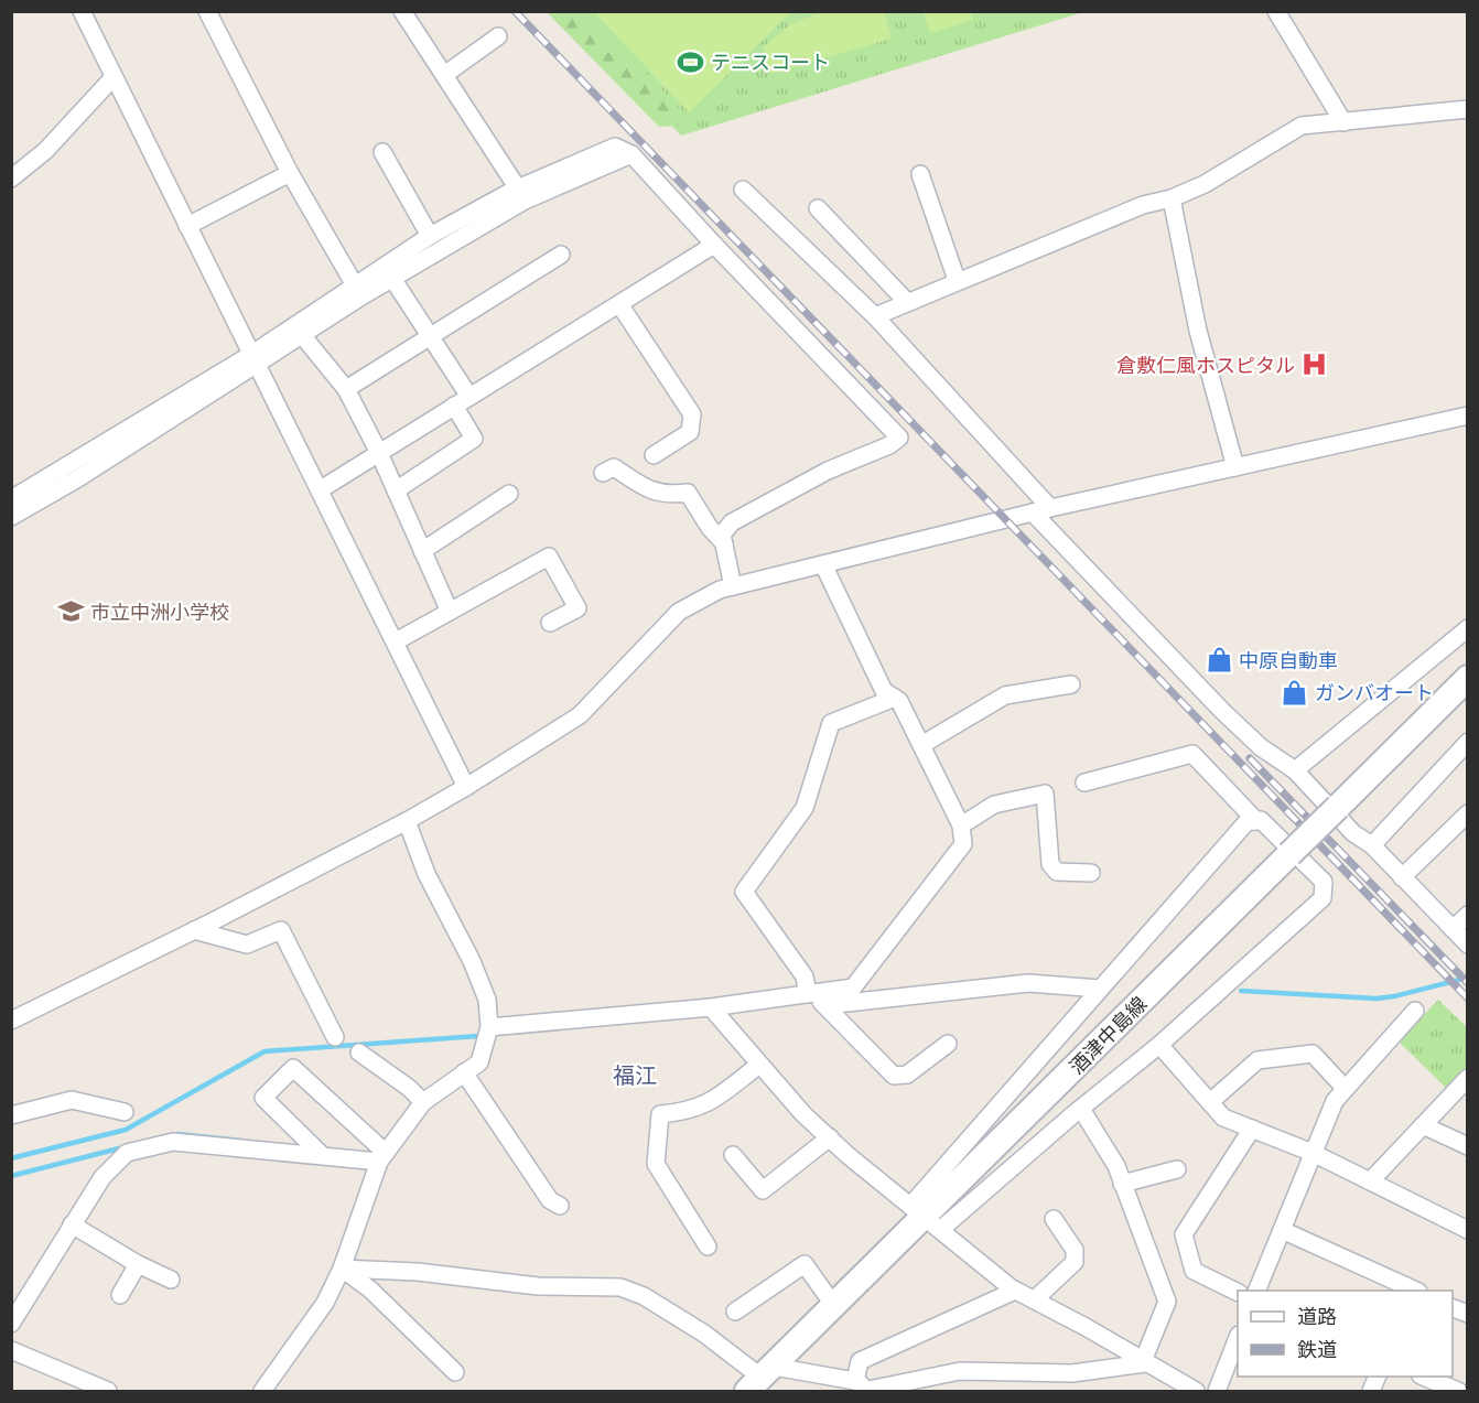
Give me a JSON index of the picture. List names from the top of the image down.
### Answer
{
  "streets": {
    "main road": ["酒津中島線"]
  },
  "districts": ["福江"],
  "places": {
    "sports": ["テニスコート"],
    "hospital": ["倉敷仁風ホスピタル"],
    "school or university": ["市立中洲小学校"],
    "shop": ["中原自動車", "ガンバオート"]
  },
  "legend": ["道路", "鉄道"]
}
